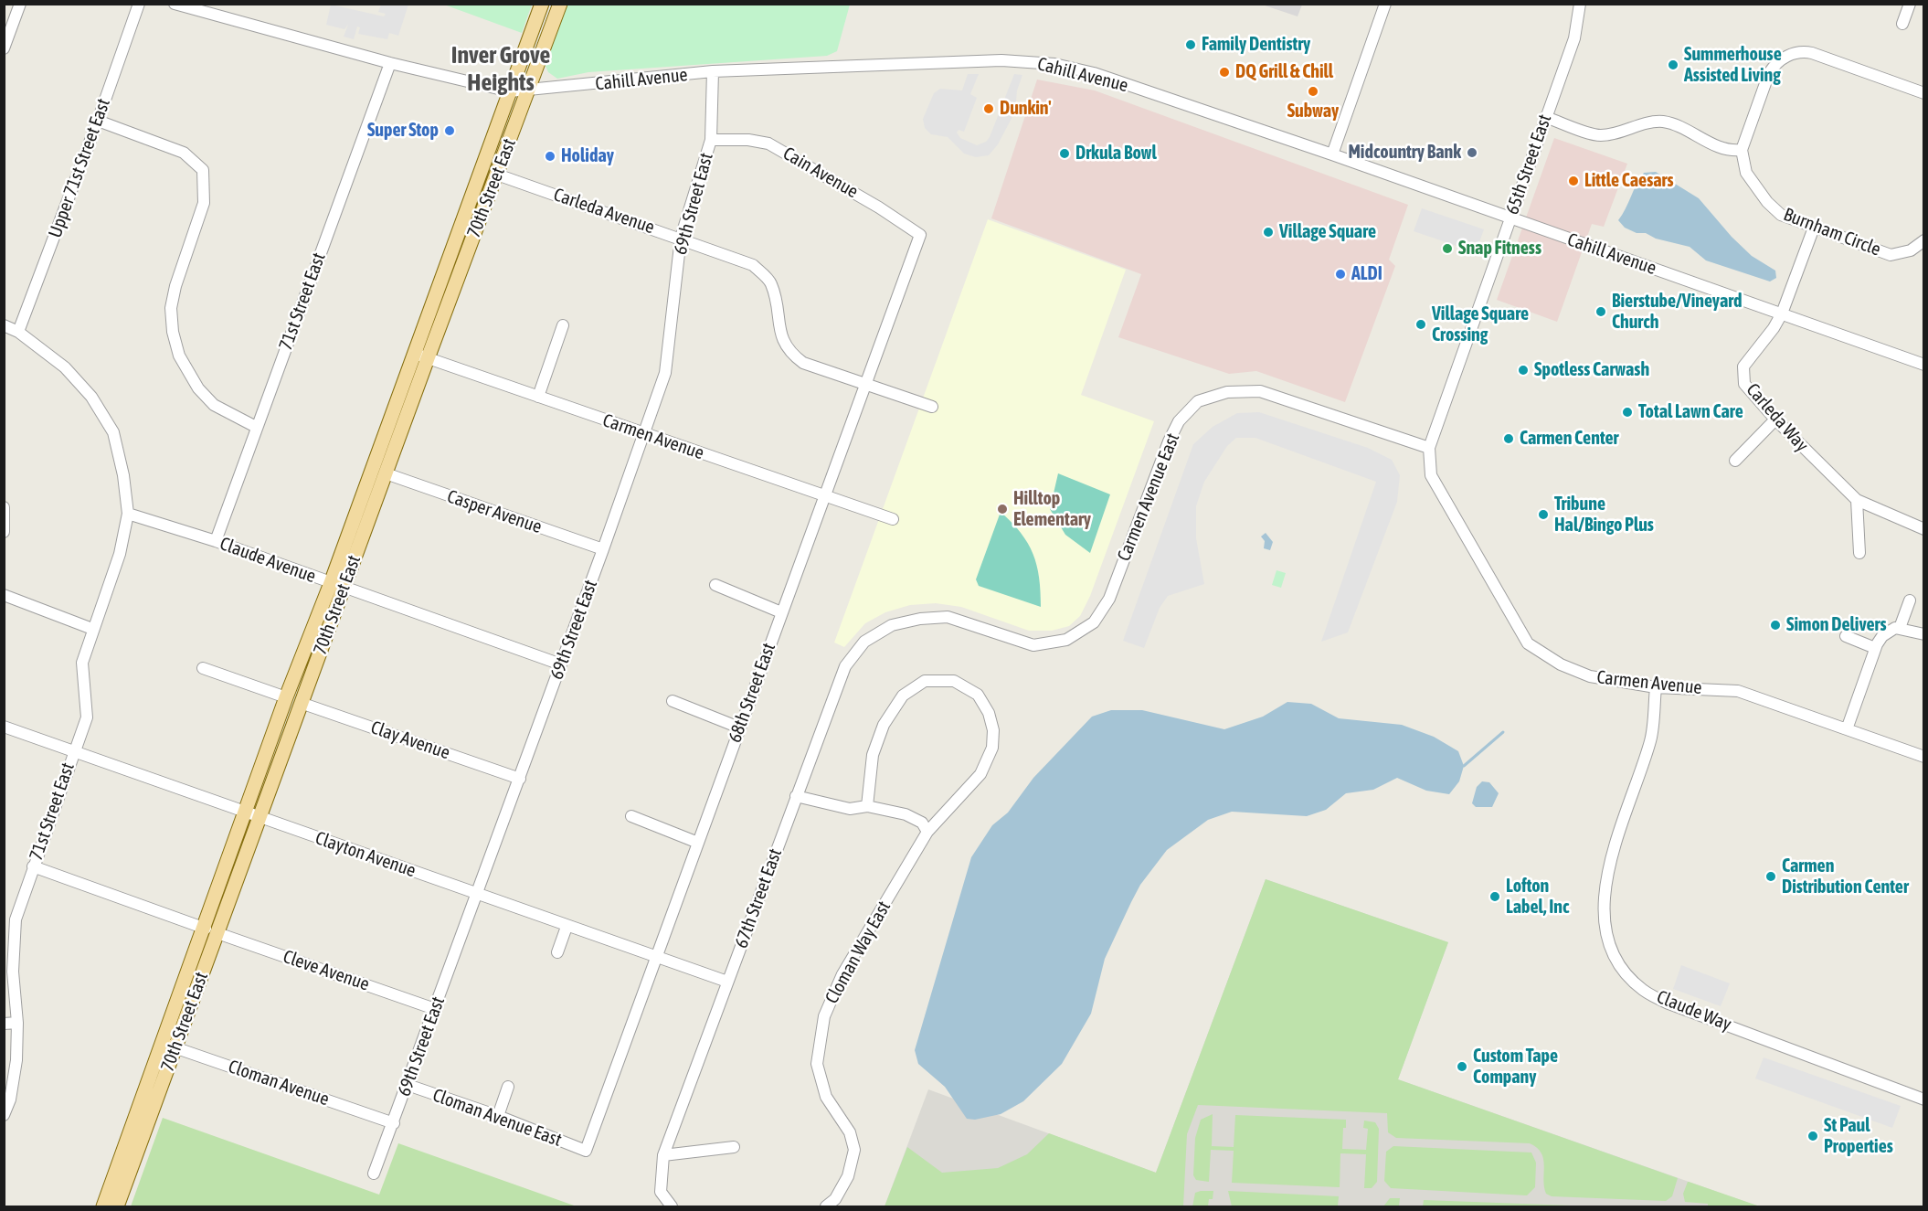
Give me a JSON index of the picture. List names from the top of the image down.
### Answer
{
  "streets": {
    "main road": ["70th Street East"],
    "street": [
      "Cahill Avenue",
      "65th Street East",
      "Upper 71st Street East",
      "Cain Avenue",
      "69th Street East",
      "Carleda Avenue",
      "Burnham Circle",
      "71st Street East",
      "Carleda Way",
      "Carmen Avenue",
      "Carmen Avenue East",
      "Casper Avenue",
      "Claude Avenue",
      "68th Street East",
      "Clay Avenue",
      "Clayton Avenue",
      "67th Street East",
      "Cloman Way East",
      "Cleve Avenue",
      "Claude Way",
      "Cloman Avenue",
      "Cloman Avenue East"
    ]
  },
  "crossings": [
    ["Cahill Avenue", "65th Street East"],
    ["Cahill Avenue", "70th Street East"],
    ["Cahill Avenue", "69th Street East"],
    ["Cahill Avenue", "71st Street East"],
    ["Cahill Avenue", "Carleda Way"],
    ["65th Street East", "Carmen Avenue"],
    ["65th Street East", "Carmen Avenue East"],
    ["Upper 71st Street East", "71st Street East"],
    ["Cain Avenue", "69th Street East"],
    ["Cain Avenue", "68th Street East"],
    ["70th Street East", "Carleda Avenue"],
    ["70th Street East", "Carmen Avenue"],
    ["70th Street East", "Casper Avenue"],
    ["70th Street East", "Claude Avenue"],
    ["70th Street East", "Clay Avenue"],
    ["70th Street East", "Clayton Avenue"],
    ["70th Street East", "Cleve Avenue"],
    ["70th Street East", "Cloman Avenue"],
    ["69th Street East", "Carleda Avenue"],
    ["69th Street East", "Carmen Avenue"],
    ["69th Street East", "Casper Avenue"],
    ["69th Street East", "Claude Avenue"],
    ["69th Street East", "Clay Avenue"],
    ["69th Street East", "Clayton Avenue"],
    ["69th Street East", "Cleve Avenue"],
    ["69th Street East", "Cloman Avenue"],
    ["69th Street East", "Cloman Avenue East"],
    ["Carleda Avenue", "68th Street East"],
    ["Burnham Circle", "Carleda Way"],
    ["71st Street East", "Claude Avenue"],
    ["71st Street East", "Clayton Avenue"],
    ["71st Street East", "Cleve Avenue"],
    ["Carmen Avenue", "Carmen Avenue East"],
    ["Carmen Avenue", "68th Street East"],
    ["Carmen Avenue", "Claude Way"],
    ["Carmen Avenue East", "67th Street East"],
    ["68th Street East", "Clayton Avenue"],
    ["68th Street East", "Cloman Avenue East"],
    ["Clayton Avenue", "67th Street East"]
  ],
  "districts": ["Inver Grove Heights"],
  "places": [
    "Family Dentistry",
    "Summerhouse Assisted Living",
    "DQ Grill & Chill",
    "Subway",
    "Dunkin'",
    "Super Stop",
    "Midcountry Bank",
    "Drkula Bowl",
    "Holiday",
    "Little Caesars",
    "Village Square",
    "Snap Fitness",
    "ALDI",
    "Bierstube/Vineyard Church",
    "Village Square Crossing",
    "Spotless Carwash",
    "Total Lawn Care",
    "Carmen Center",
    "Hilltop Elementary",
    "Tribune Hal/Bingo Plus",
    "Simon Delivers",
    "Carmen Distribution Center",
    "Lofton Label, Inc",
    "Custom Tape Company",
    "St Paul Properties"
  ]
}
